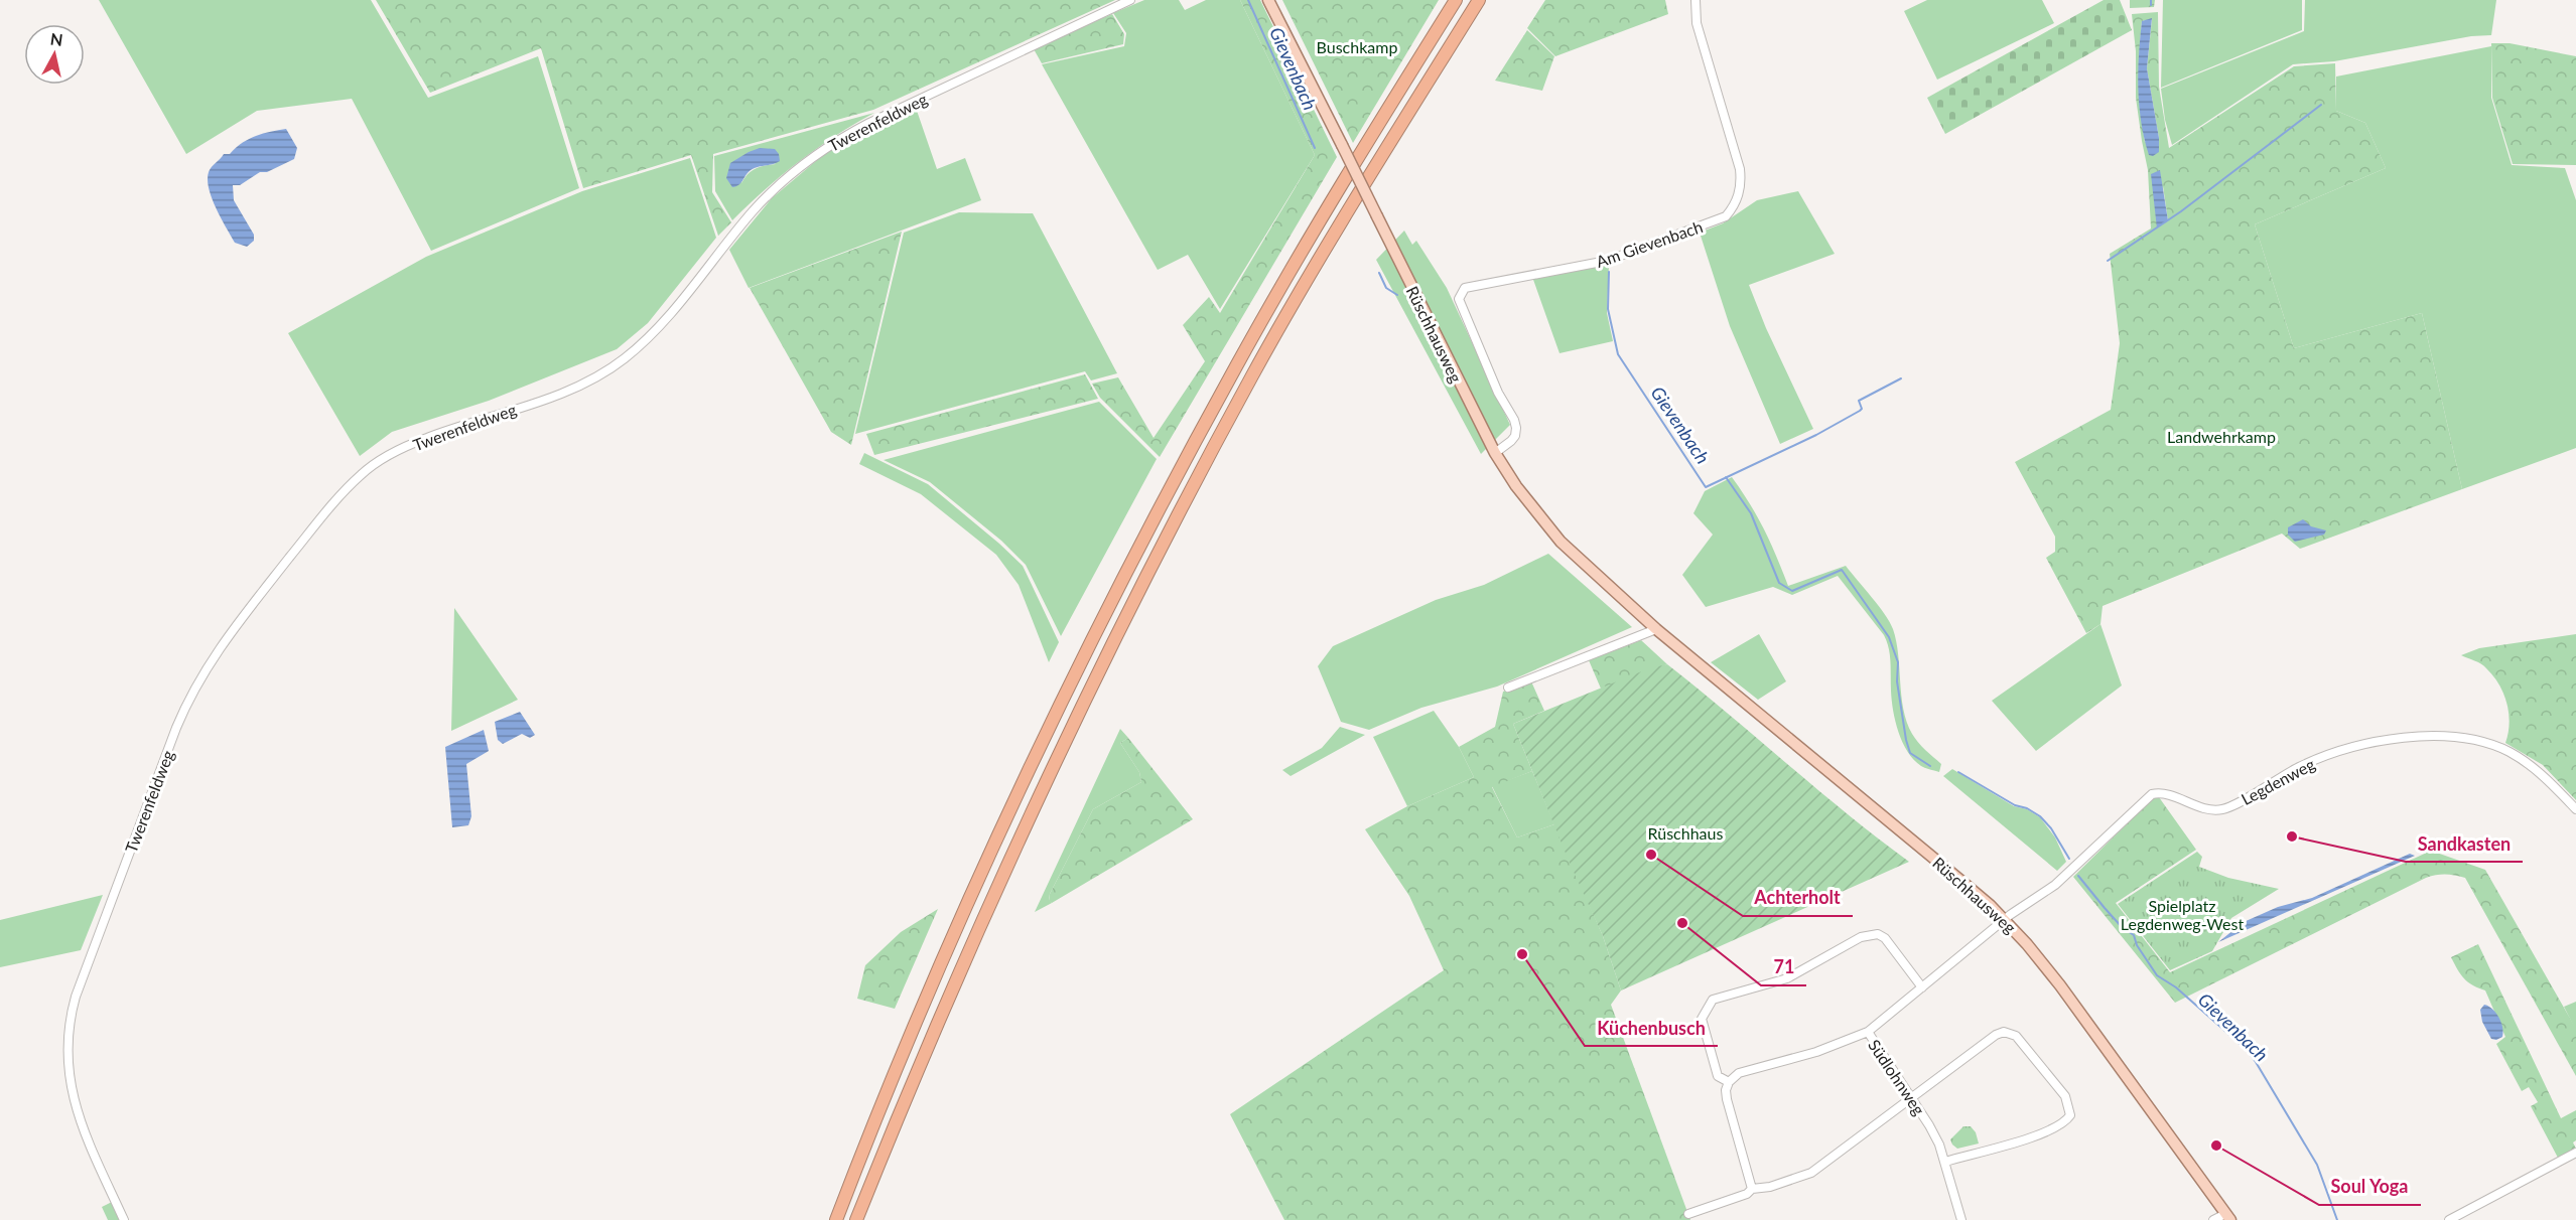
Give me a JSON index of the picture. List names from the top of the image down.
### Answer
{
  "streets": {
    "main road": ["Rüschhausweg"],
    "street": [
      "Twerenfeldweg",
      "Am Gievenbach",
      "Legdenweg",
      "Südlohnweg"
    ]
  },
  "crossings": [
    ["Am Gievenbach", "Rüschhausweg"],
    ["Rüschhausweg", "Legdenweg"],
    ["Rüschhausweg", "Südlohnweg"],
    ["Legdenweg", "Südlohnweg"]
  ],
  "water": ["Gievenbach"],
  "parks": [
    "Buschkamp",
    "Landwehrkamp",
    "Rüschhaus",
    "Spielplatz Legdenweg-West"
  ],
  "places": [
    "Sandkasten",
    "Achterholt",
    "71",
    "Küchenbusch",
    "Soul Yoga"
  ],
  "north": "top"
}
